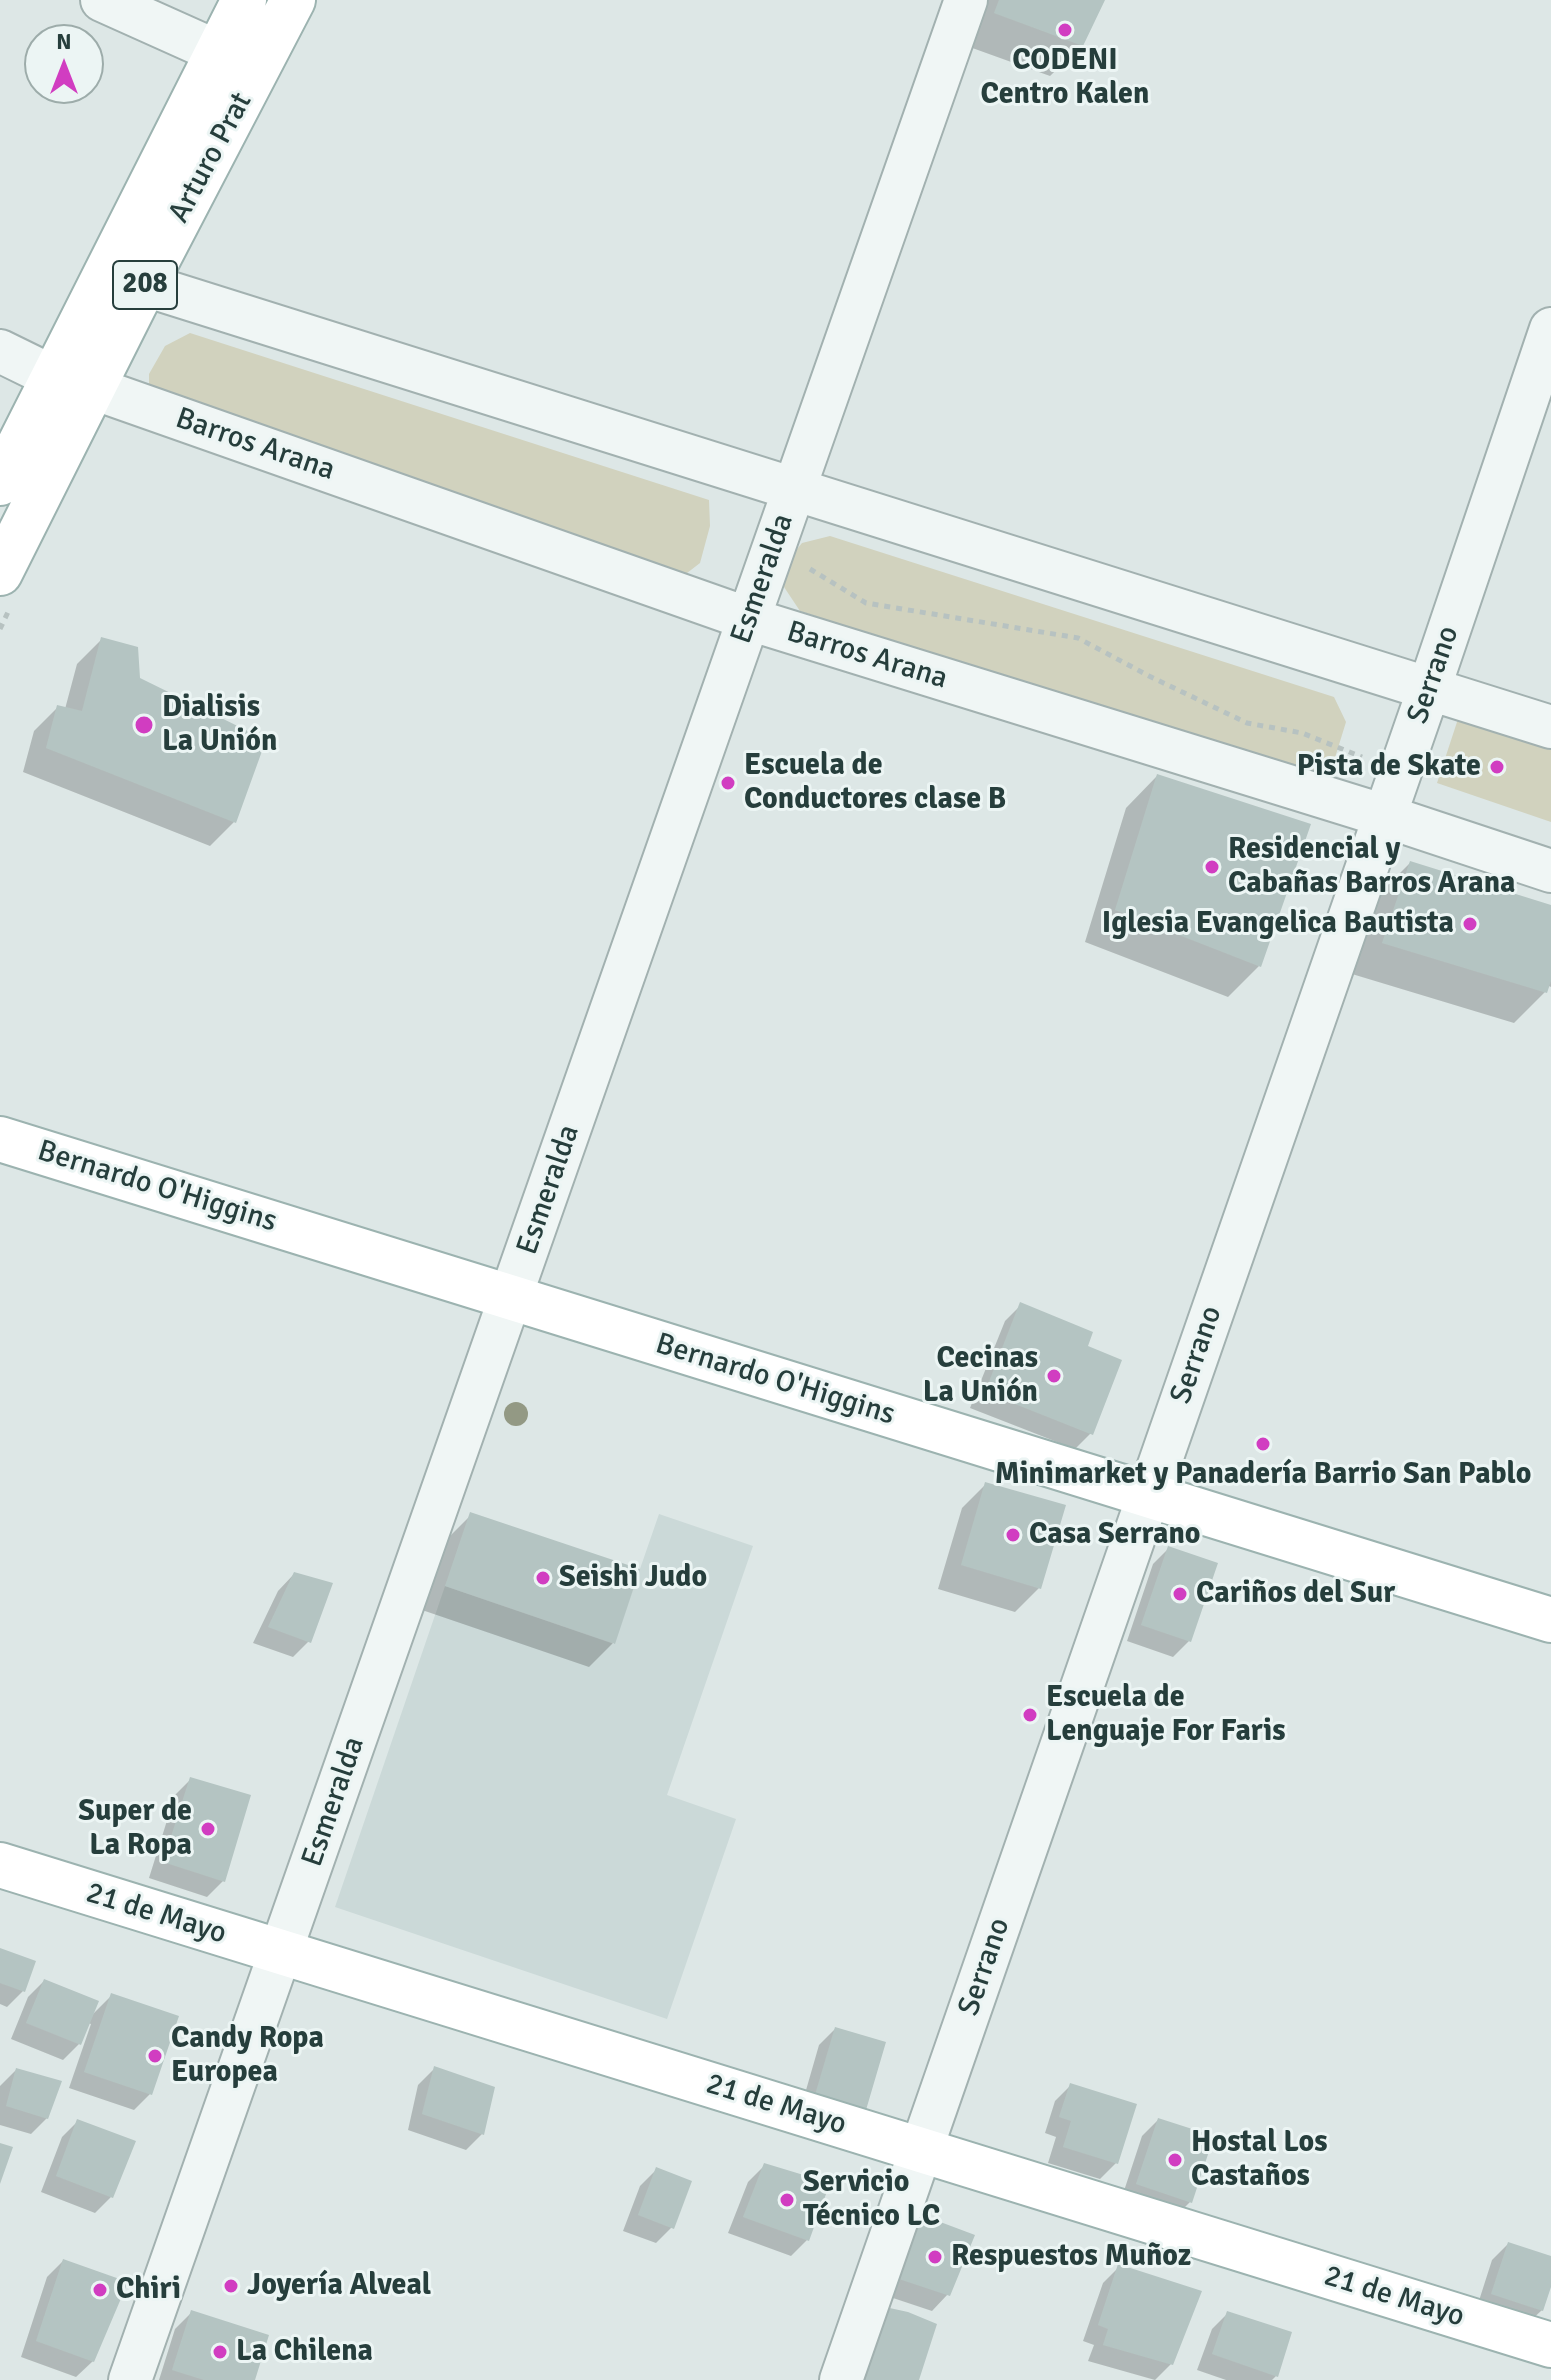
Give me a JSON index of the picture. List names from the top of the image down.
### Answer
{
  "streets": {
    "main road": [
      "Arturo Prat",
      "208",
      "Bernardo O'Higgins",
      "21 de Mayo"
    ],
    "street": ["Barros Arana", "Esmeralda", "Serrano"]
  },
  "crossings": [
    ["Arturo Prat", "Barros Arana"],
    ["Barros Arana", "Esmeralda"],
    ["Barros Arana", "Serrano"],
    ["Esmeralda", "Bernardo O'Higgins"],
    ["Esmeralda", "21 de Mayo"],
    ["Serrano", "Bernardo O'Higgins"],
    ["Serrano", "21 de Mayo"]
  ],
  "places": [
    "CODENI Centro Kalen",
    "Dialisis La Unión",
    "Pista de Skate",
    "Escuela de Conductores clase B",
    "Residencial y Cabañas Barros Arana",
    "Iglesia Evangelica Bautista",
    "Cecinas La Unión",
    "Minimarket y Panadería Barrio San Pablo",
    "Casa Serrano",
    "Seishi Judo",
    "Cariños del Sur",
    "Escuela de Lenguaje For Faris",
    "Super de La Ropa",
    "Candy Ropa Europea",
    "Hostal Los Castaños",
    "Servicio Técnico LC",
    "Respuestos Muñoz",
    "Joyería Alveal",
    "Chiri",
    "La Chilena"
  ],
  "north": "top"
}
